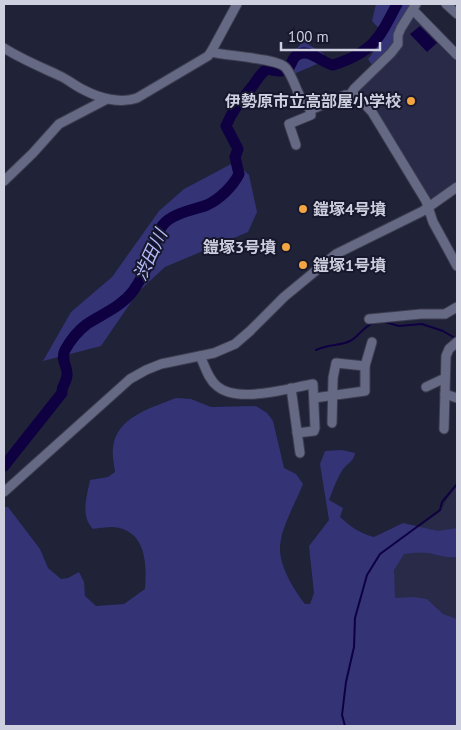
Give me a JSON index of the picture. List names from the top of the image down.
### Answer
{
  "water": ["渋田川"],
  "places": [
    "伊勢原市立高部屋小学校",
    "鎧塚4号墳",
    "鎧塚3号墳",
    "鎧塚1号墳"
  ],
  "scale_bar": "100 m"
}
